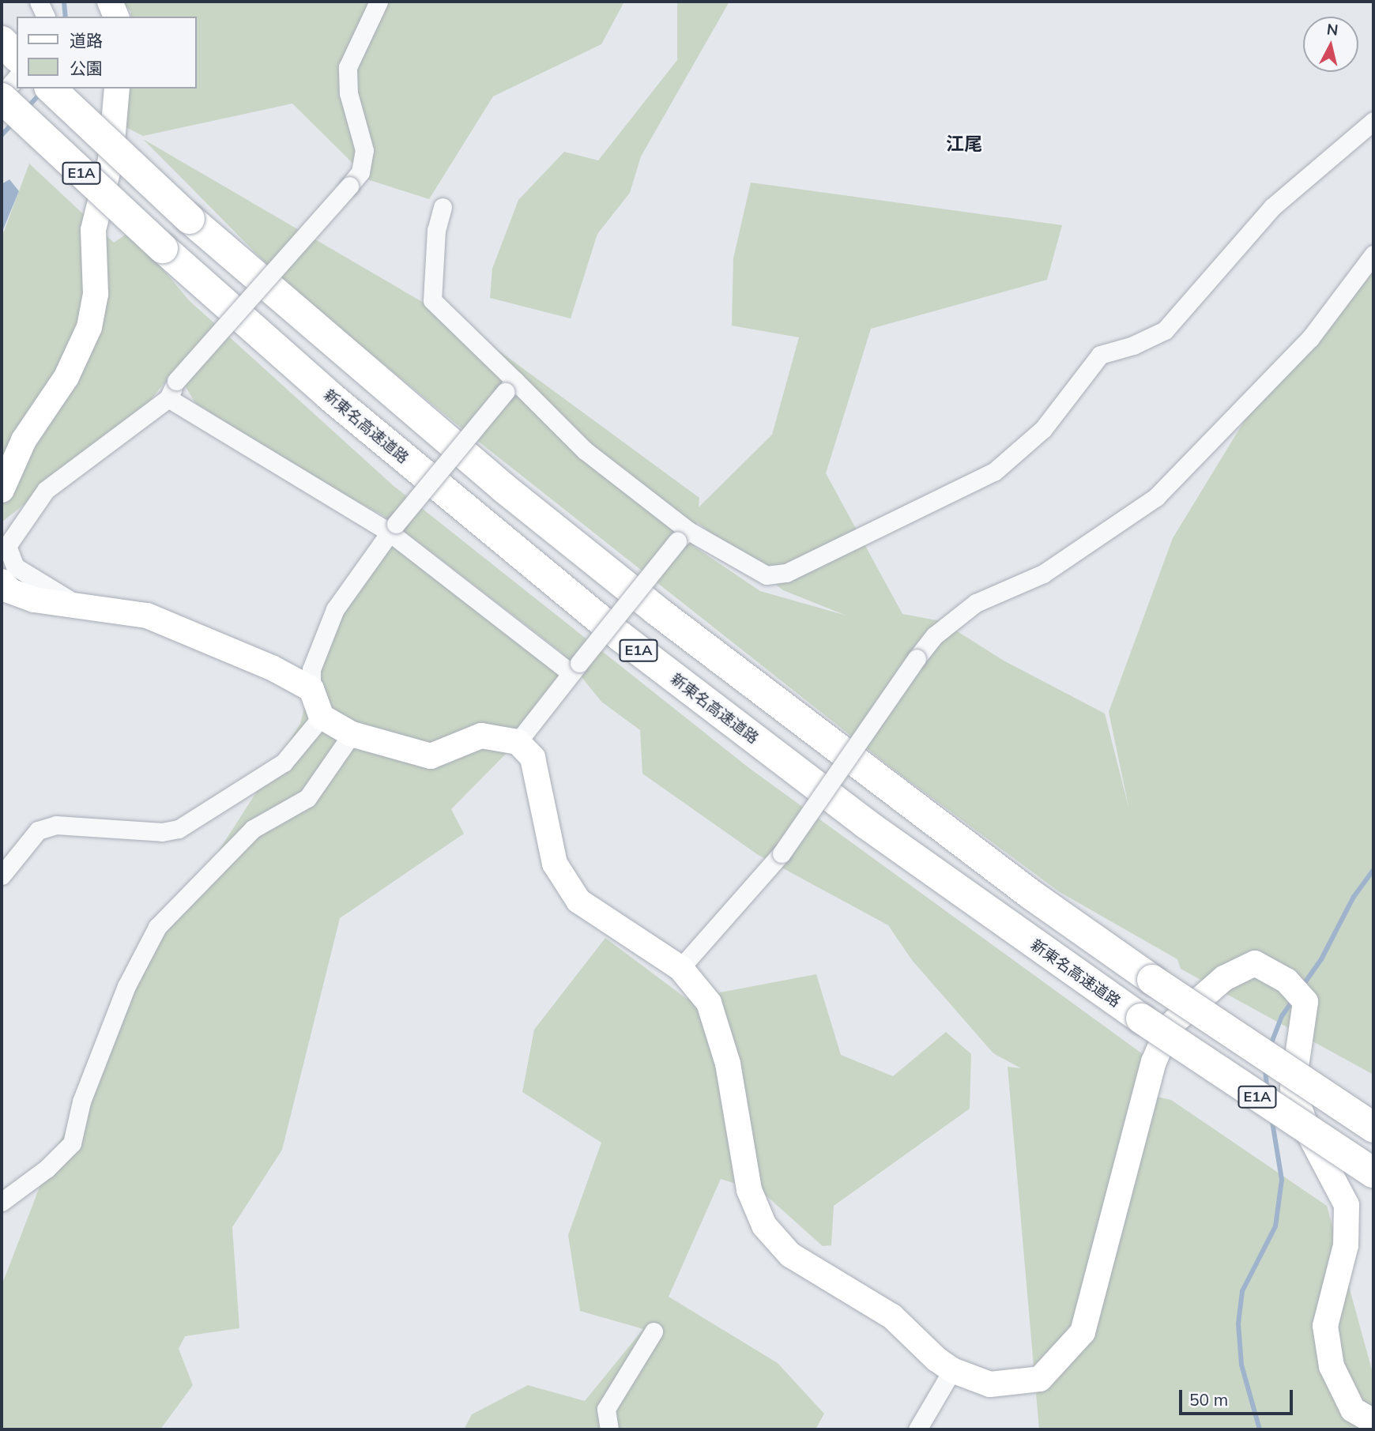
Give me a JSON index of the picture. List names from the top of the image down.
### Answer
{
  "streets": {
    "highway": ["E1A", "新東名高速道路"]
  },
  "districts": ["江尾"],
  "legend": ["道路", "公園"],
  "scale_bar": "50 m",
  "north": "top"
}
